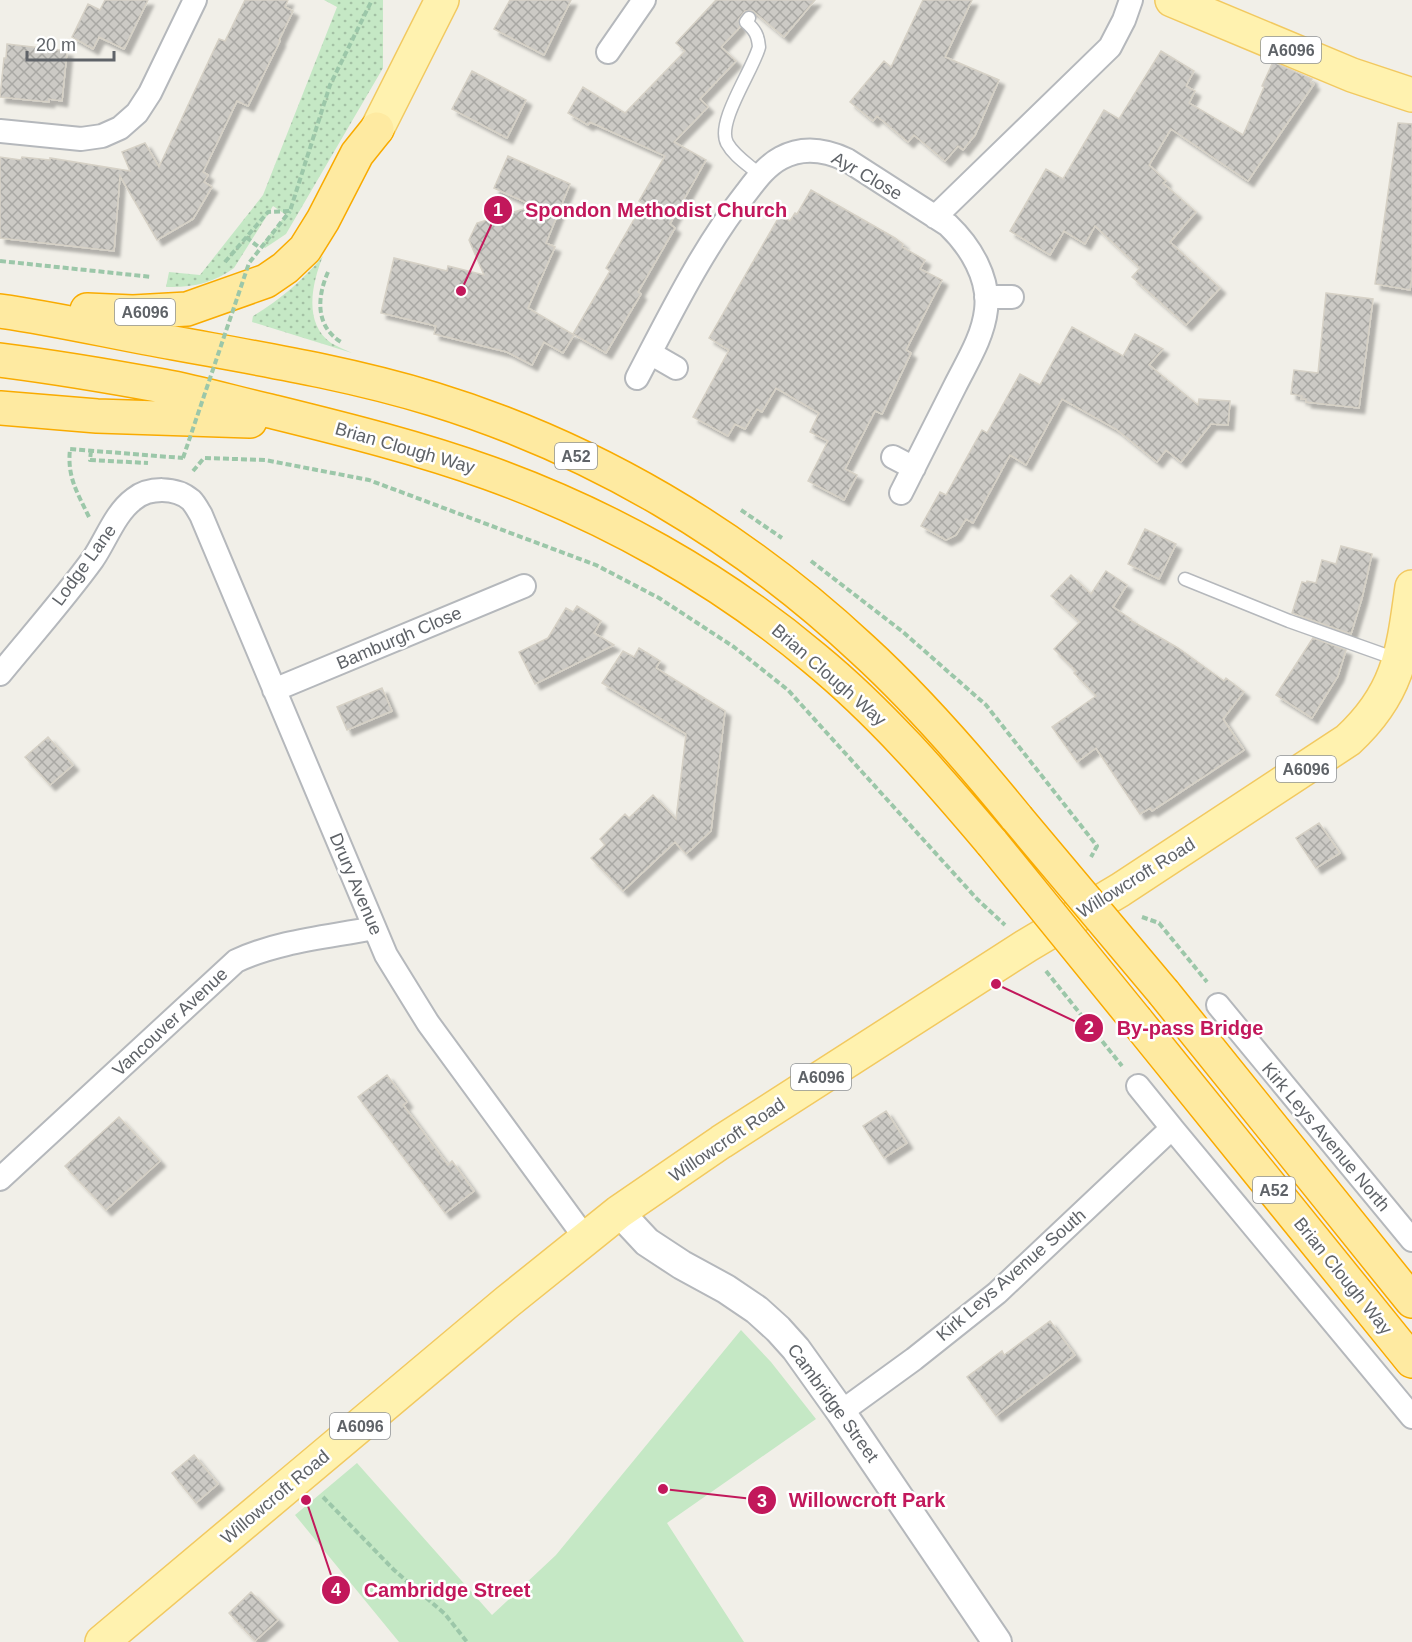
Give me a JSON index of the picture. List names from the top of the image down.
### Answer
{
  "streets": {
    "highway": ["A6096", "Brian Clough Way", "A52"],
    "main road": ["Willowcroft Road"],
    "street": [
      "Ayr Close",
      "Lodge Lane",
      "Bamburgh Close",
      "Drury Avenue",
      "Vancouver Avenue",
      "Kirk Leys Avenue North",
      "Kirk Leys Avenue South",
      "Cambridge Street"
    ]
  },
  "crossings": [
    ["A6096", "Brian Clough Way"],
    ["Lodge Lane", "Drury Avenue"],
    ["Bamburgh Close", "Drury Avenue"],
    ["Willowcroft Road", "Drury Avenue"],
    ["Willowcroft Road", "Cambridge Street"],
    ["Drury Avenue", "Vancouver Avenue"],
    ["Kirk Leys Avenue South", "Cambridge Street"]
  ],
  "places": [
    "Spondon Methodist Church",
    "By-pass Bridge",
    "Willowcroft Park",
    "Cambridge Street"
  ],
  "scale_bar": "20 m"
}
